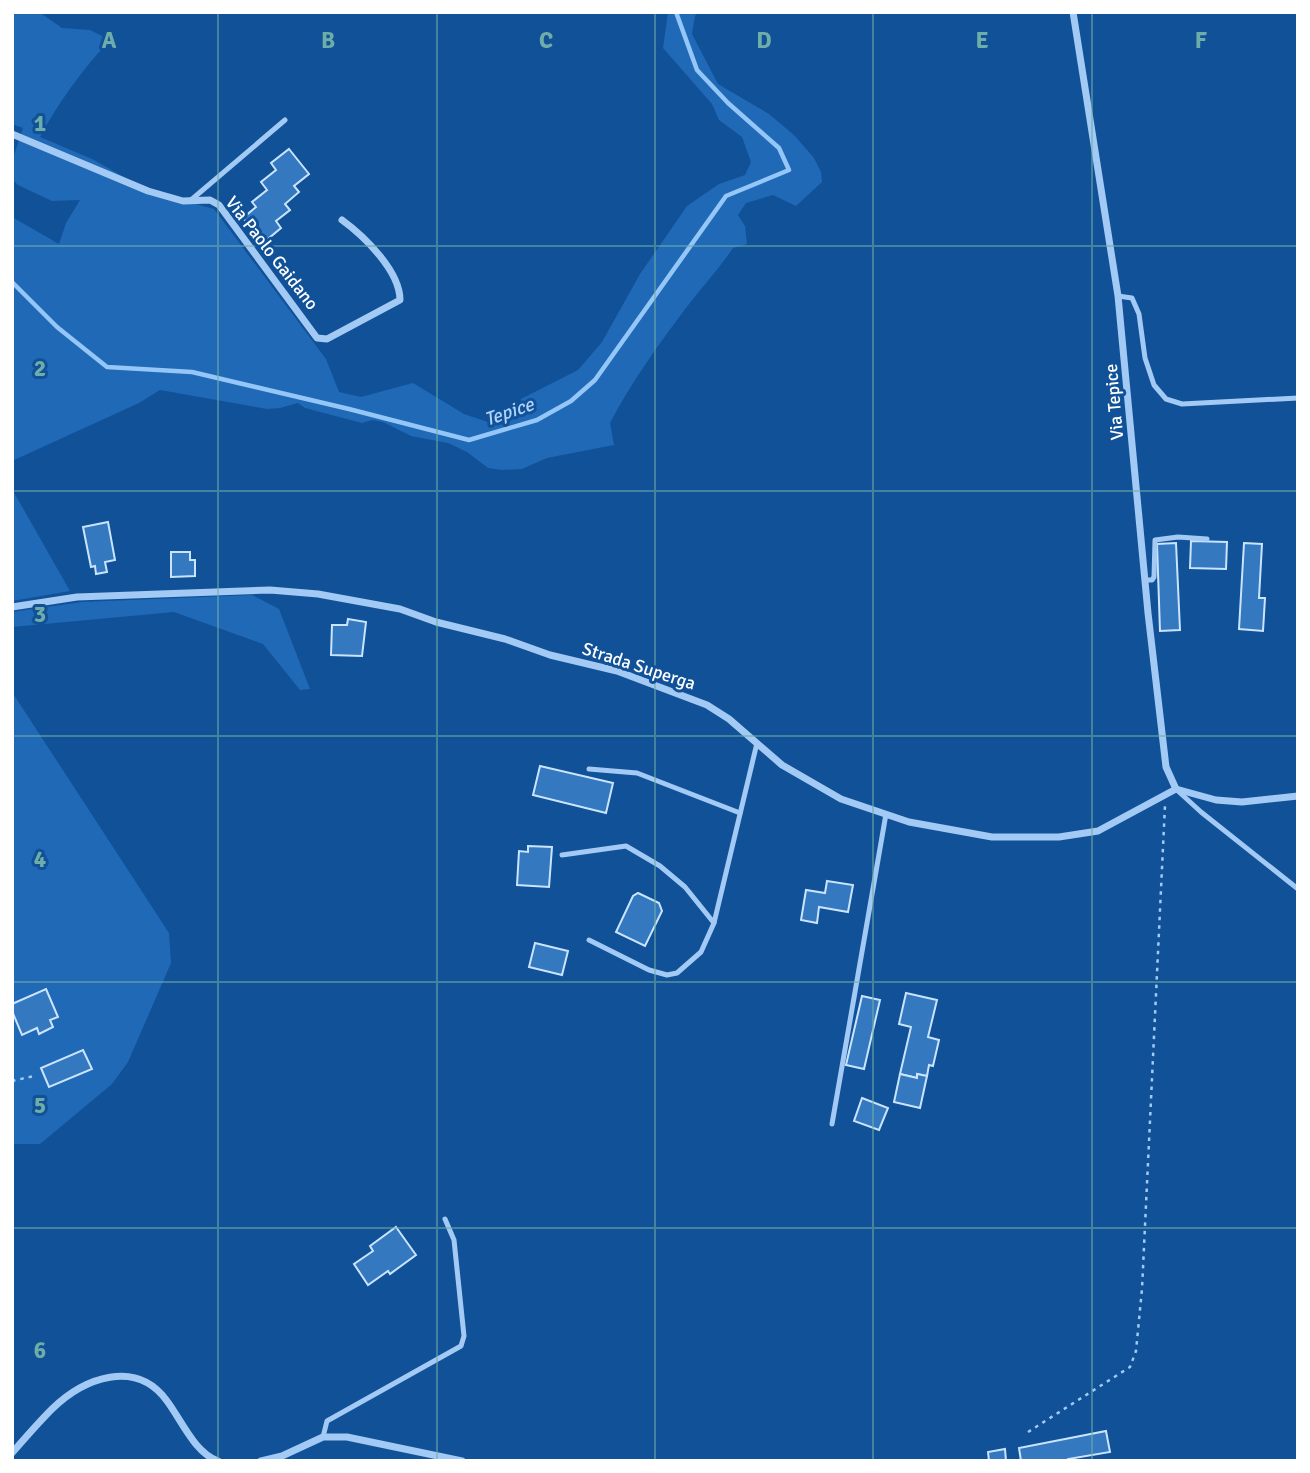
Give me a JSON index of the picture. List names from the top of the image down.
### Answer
{
  "streets": {
    "street": ["Via Paolo Gaidano", "Via Tepice", "Strada Superga"]
  },
  "crossings": [
    ["Via Tepice", "Strada Superga"]
  ],
  "water": ["Tepice"],
  "grid": {
    "columns": [
      "A",
      "B",
      "C",
      "D",
      "E",
      "F"
    ],
    "rows": [
      "1",
      "2",
      "3",
      "4",
      "5",
      "6"
    ]
  }
}
